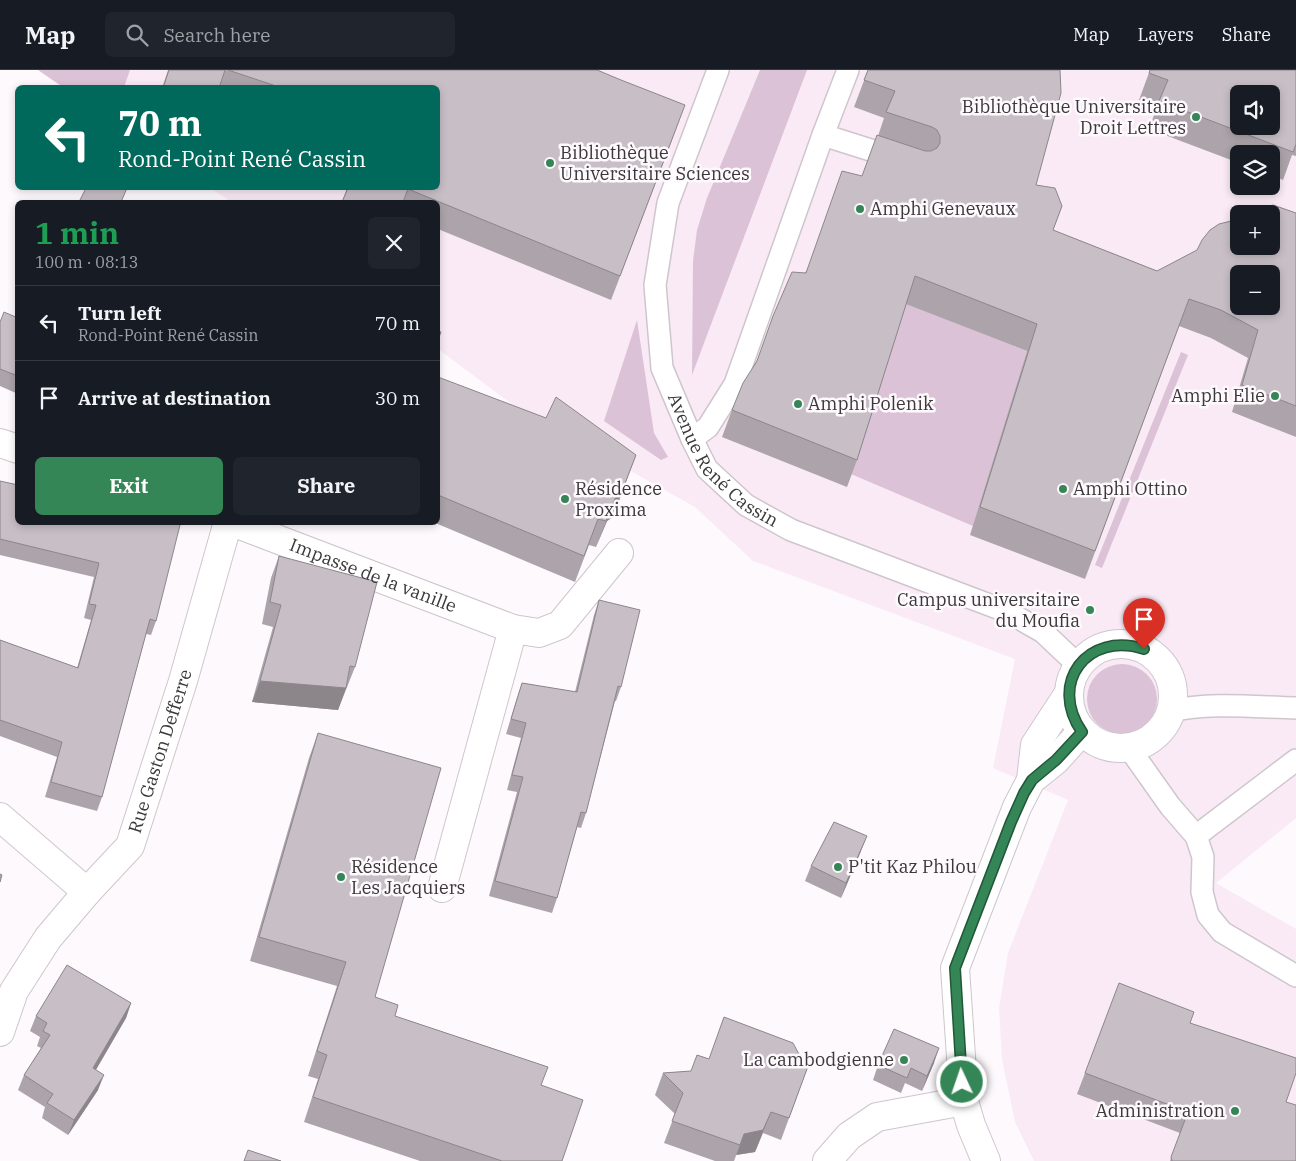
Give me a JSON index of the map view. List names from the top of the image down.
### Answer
{
  "streets": {
    "street": ["Impasse de la vanille", "Rue Gaston Defferre"],
    "lane": ["Avenue René Cassin"]
  },
  "places": [
    "Bibliothèque Universitaire Droit Lettres",
    "Bibliothèque Universitaire Sciences",
    "Amphi Genevaux",
    "Amphi Elie",
    "Amphi Polenik",
    "Amphi Ottino",
    "Résidence Proxima",
    "Campus universitaire du Moufia",
    "P'tit Kaz Philou",
    "Résidence Les Jacquiers",
    "La cambodgienne",
    "Administration"
  ],
  "page": {
    "header": "Map",
    "search": "Search here",
    "nav": ["Map", "Layers", "Share"],
    "map_buttons": ["+", "−"],
    "turn": ["70 m", "Rond-Point René Cassin"],
    "heading": ["1 min", "100 m · 08:13"],
    "list": [
      {
        "name": "Turn left",
        "note": "Rond-Point René Cassin",
        "value": "70 m"
      },
      {
        "name": "Arrive at destination",
        "value": "30 m"
      }
    ],
    "buttons": ["Exit", "Share"]
  }
}
